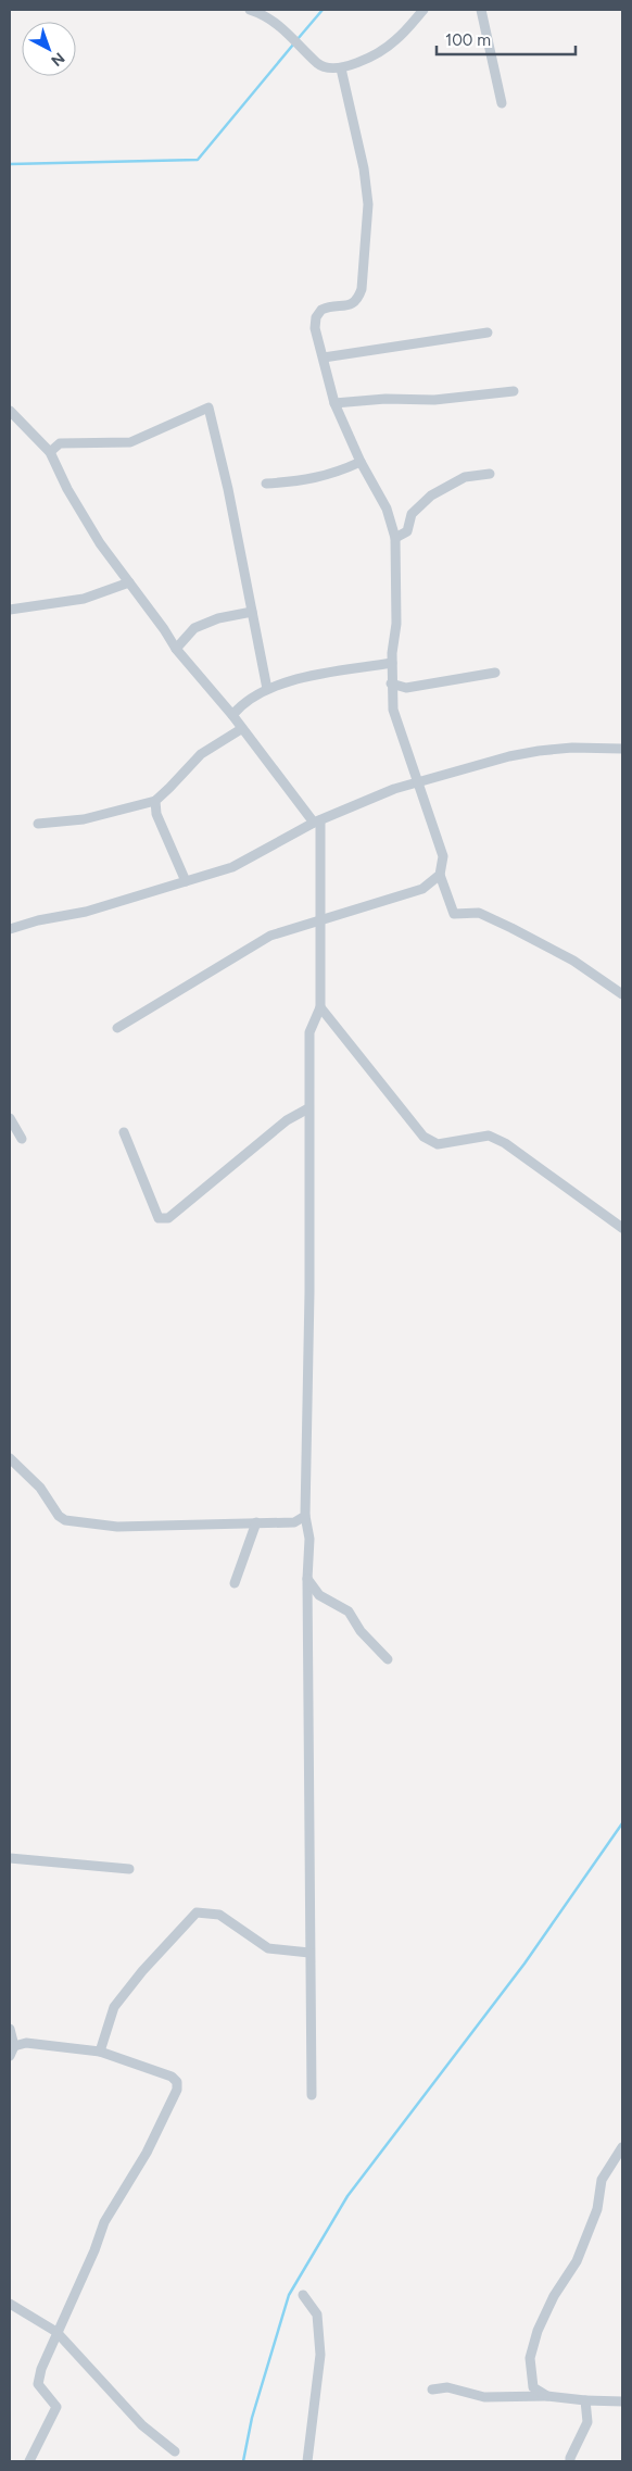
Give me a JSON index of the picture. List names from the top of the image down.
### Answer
{
  "scale_bar": "100 m",
  "north": "bottom right"
}
